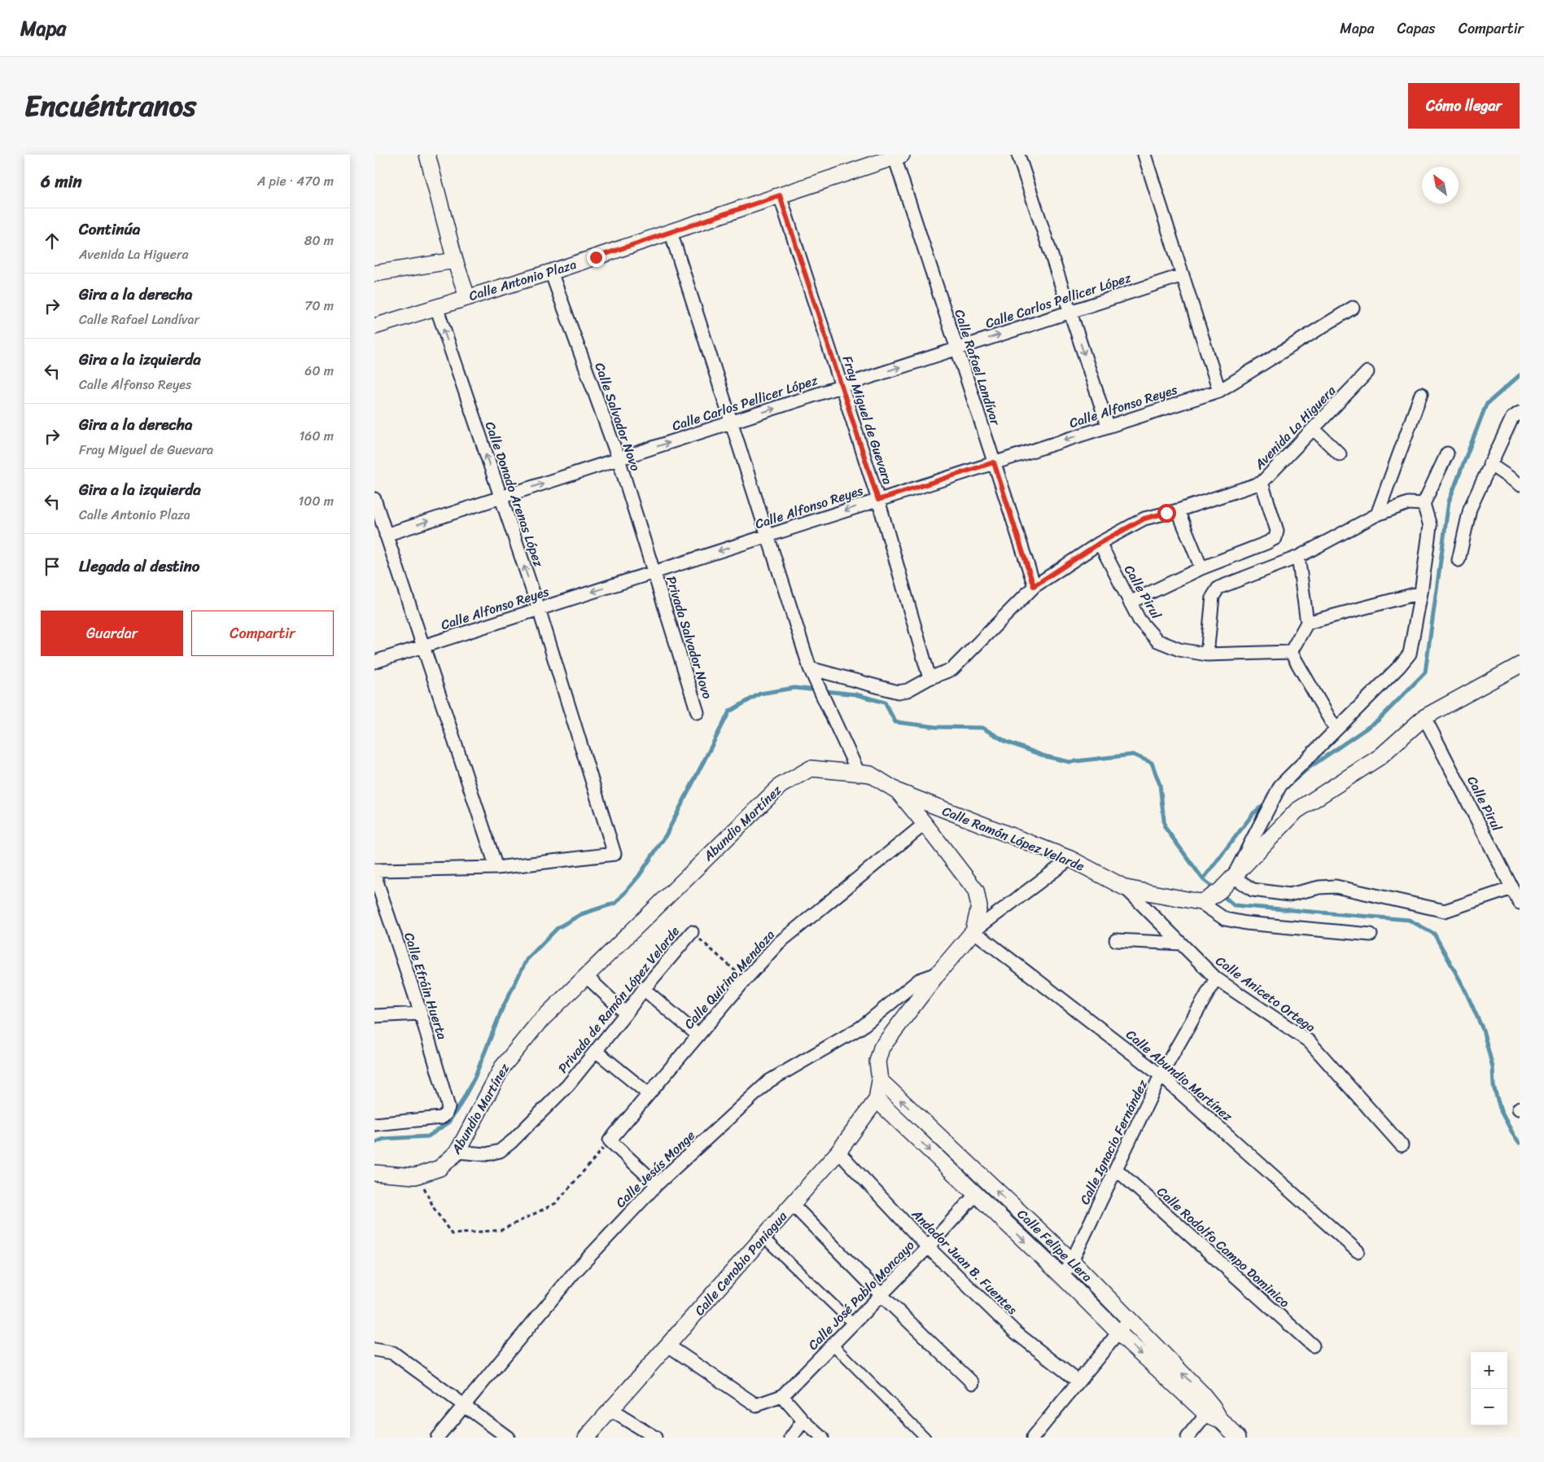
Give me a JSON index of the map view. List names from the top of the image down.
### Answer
{
  "streets": {
    "street": [
      "Calle Antonio Plaza",
      "Calle Carlos Pellicer López",
      "Calle Rafael Landívar",
      "Calle Alfonso Reyes",
      "Calle Salvador Novo",
      "Fray Miguel de Guevara",
      "Avenida La Higuera",
      "Calle Donado Arenas López",
      "Calle Pirul",
      "Privada Salvador Novo",
      "Abundio Martínez",
      "Calle Ramón López Velarde",
      "Calle Quirino Mendoza",
      "Calle Efráin Huerta",
      "Calle Aniceto Ortega",
      "Privada de Ramón López Velarde",
      "Calle Abundio Martínez",
      "Calle Ignacio Fernández",
      "Calle Jesús Monge",
      "Calle Felipe Llera",
      "Calle Rodolfo Campo Dominico",
      "Andador Juan B. Fuentes",
      "Calle Cenobio Paniagua",
      "Calle José Pablo Moncayo"
    ]
  },
  "crossings": [
    ["Calle Antonio Plaza", "Calle Rafael Landívar"],
    ["Calle Antonio Plaza", "Calle Salvador Novo"],
    ["Calle Antonio Plaza", "Fray Miguel de Guevara"],
    ["Calle Antonio Plaza", "Calle Donado Arenas López"],
    ["Calle Carlos Pellicer López", "Calle Rafael Landívar"],
    ["Calle Carlos Pellicer López", "Calle Salvador Novo"],
    ["Calle Carlos Pellicer López", "Fray Miguel de Guevara"],
    ["Calle Carlos Pellicer López", "Calle Donado Arenas López"],
    ["Calle Rafael Landívar", "Calle Alfonso Reyes"],
    ["Calle Rafael Landívar", "Avenida La Higuera"],
    ["Calle Alfonso Reyes", "Calle Salvador Novo"],
    ["Calle Alfonso Reyes", "Fray Miguel de Guevara"],
    ["Calle Alfonso Reyes", "Calle Donado Arenas López"],
    ["Calle Alfonso Reyes", "Privada Salvador Novo"],
    ["Calle Salvador Novo", "Privada Salvador Novo"],
    ["Fray Miguel de Guevara", "Avenida La Higuera"],
    ["Avenida La Higuera", "Calle Pirul"],
    ["Abundio Martínez", "Calle Ramón López Velarde"],
    ["Abundio Martínez", "Calle Quirino Mendoza"],
    ["Abundio Martínez", "Privada de Ramón López Velarde"],
    ["Abundio Martínez", "Calle Abundio Martínez"],
    ["Abundio Martínez", "Calle Jesús Monge"],
    ["Abundio Martínez", "Calle Felipe Llera"],
    ["Abundio Martínez", "Calle Cenobio Paniagua"],
    ["Calle Ramón López Velarde", "Calle Aniceto Ortega"],
    ["Calle Aniceto Ortega", "Calle Ignacio Fernández"],
    ["Calle Abundio Martínez", "Calle Ignacio Fernández"],
    ["Calle Ignacio Fernández", "Calle Felipe Llera"],
    ["Calle Ignacio Fernández", "Calle Rodolfo Campo Dominico"],
    ["Calle Felipe Llera", "Calle Cenobio Paniagua"],
    ["Calle Felipe Llera", "Calle José Pablo Moncayo"],
    ["Andador Juan B. Fuentes", "Calle Cenobio Paniagua"],
    ["Andador Juan B. Fuentes", "Calle José Pablo Moncayo"]
  ],
  "one_way": ["Calle Carlos Pellicer López", "Calle Alfonso Reyes", "Calle Donado Arenas López"],
  "north": "top left",
  "page": {
    "header": "Mapa",
    "nav": ["Mapa", "Capas", "Compartir"],
    "title": "Encuéntranos",
    "buttons": [
      "Cómo llegar",
      ["Guardar", "Compartir"]
    ],
    "heading": ["6 min", "A pie · 470 m"],
    "list": [
      ["Continúa", "Avenida La Higuera", "80 m"],
      ["Gira a la derecha", "Calle Rafael Landívar", "70 m"],
      ["Gira a la izquierda", "Calle Alfonso Reyes", "60 m"],
      ["Gira a la derecha", "Fray Miguel de Guevara", "160 m"],
      ["Gira a la izquierda", "Calle Antonio Plaza", "100 m"],
      "Llegada al destino"
    ],
    "map_buttons": ["+", "−"]
  }
}
